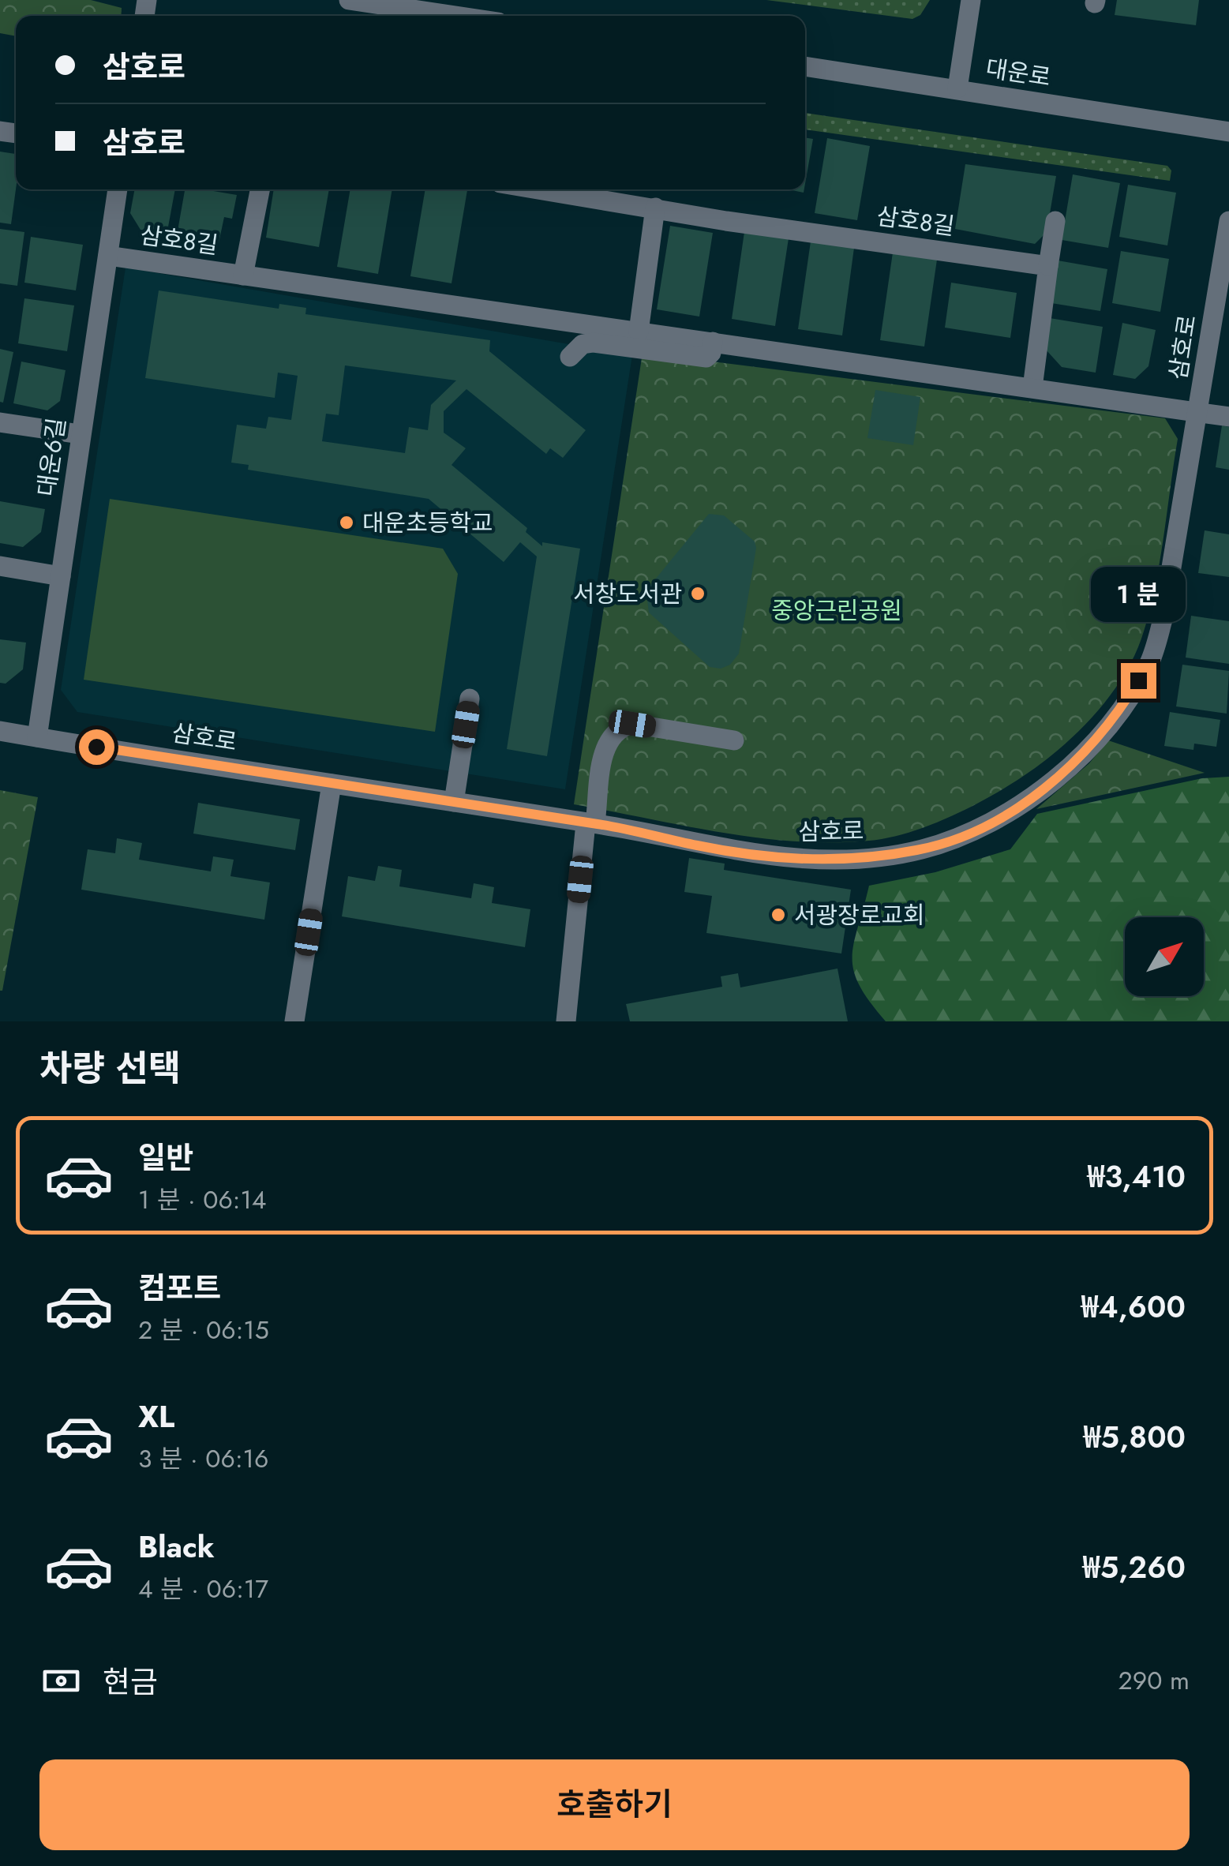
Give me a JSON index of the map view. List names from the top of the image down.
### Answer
{
  "streets": {
    "street": [
      "대운로",
      "삼호8길",
      "삼호로",
      "대운6길"
    ]
  },
  "crossings": [
    ["삼호8길", "삼호로"],
    ["삼호8길", "대운6길"],
    ["삼호로", "대운6길"]
  ],
  "parks": ["중앙근린공원"],
  "places": ["대운초등학교", "서창도서관", "서광장로교회"],
  "north": "top right",
  "page": {
    "banner": ["삼호로", "삼호로"],
    "bubble": "1 분",
    "heading": "차량 선택",
    "list": [
      {
        "name": "일반",
        "note": "1 분 · 06:14",
        "value": "₩3,410"
      },
      {
        "name": "컴포트",
        "note": "2 분 · 06:15",
        "value": "₩4,600"
      },
      {
        "name": "XL",
        "note": "3 분 · 06:16",
        "value": "₩5,800"
      },
      {
        "name": "Black",
        "note": "4 분 · 06:17",
        "value": "₩5,260"
      }
    ],
    "pay": ["현금", "290 m"],
    "buttons": "호출하기"
  }
}
